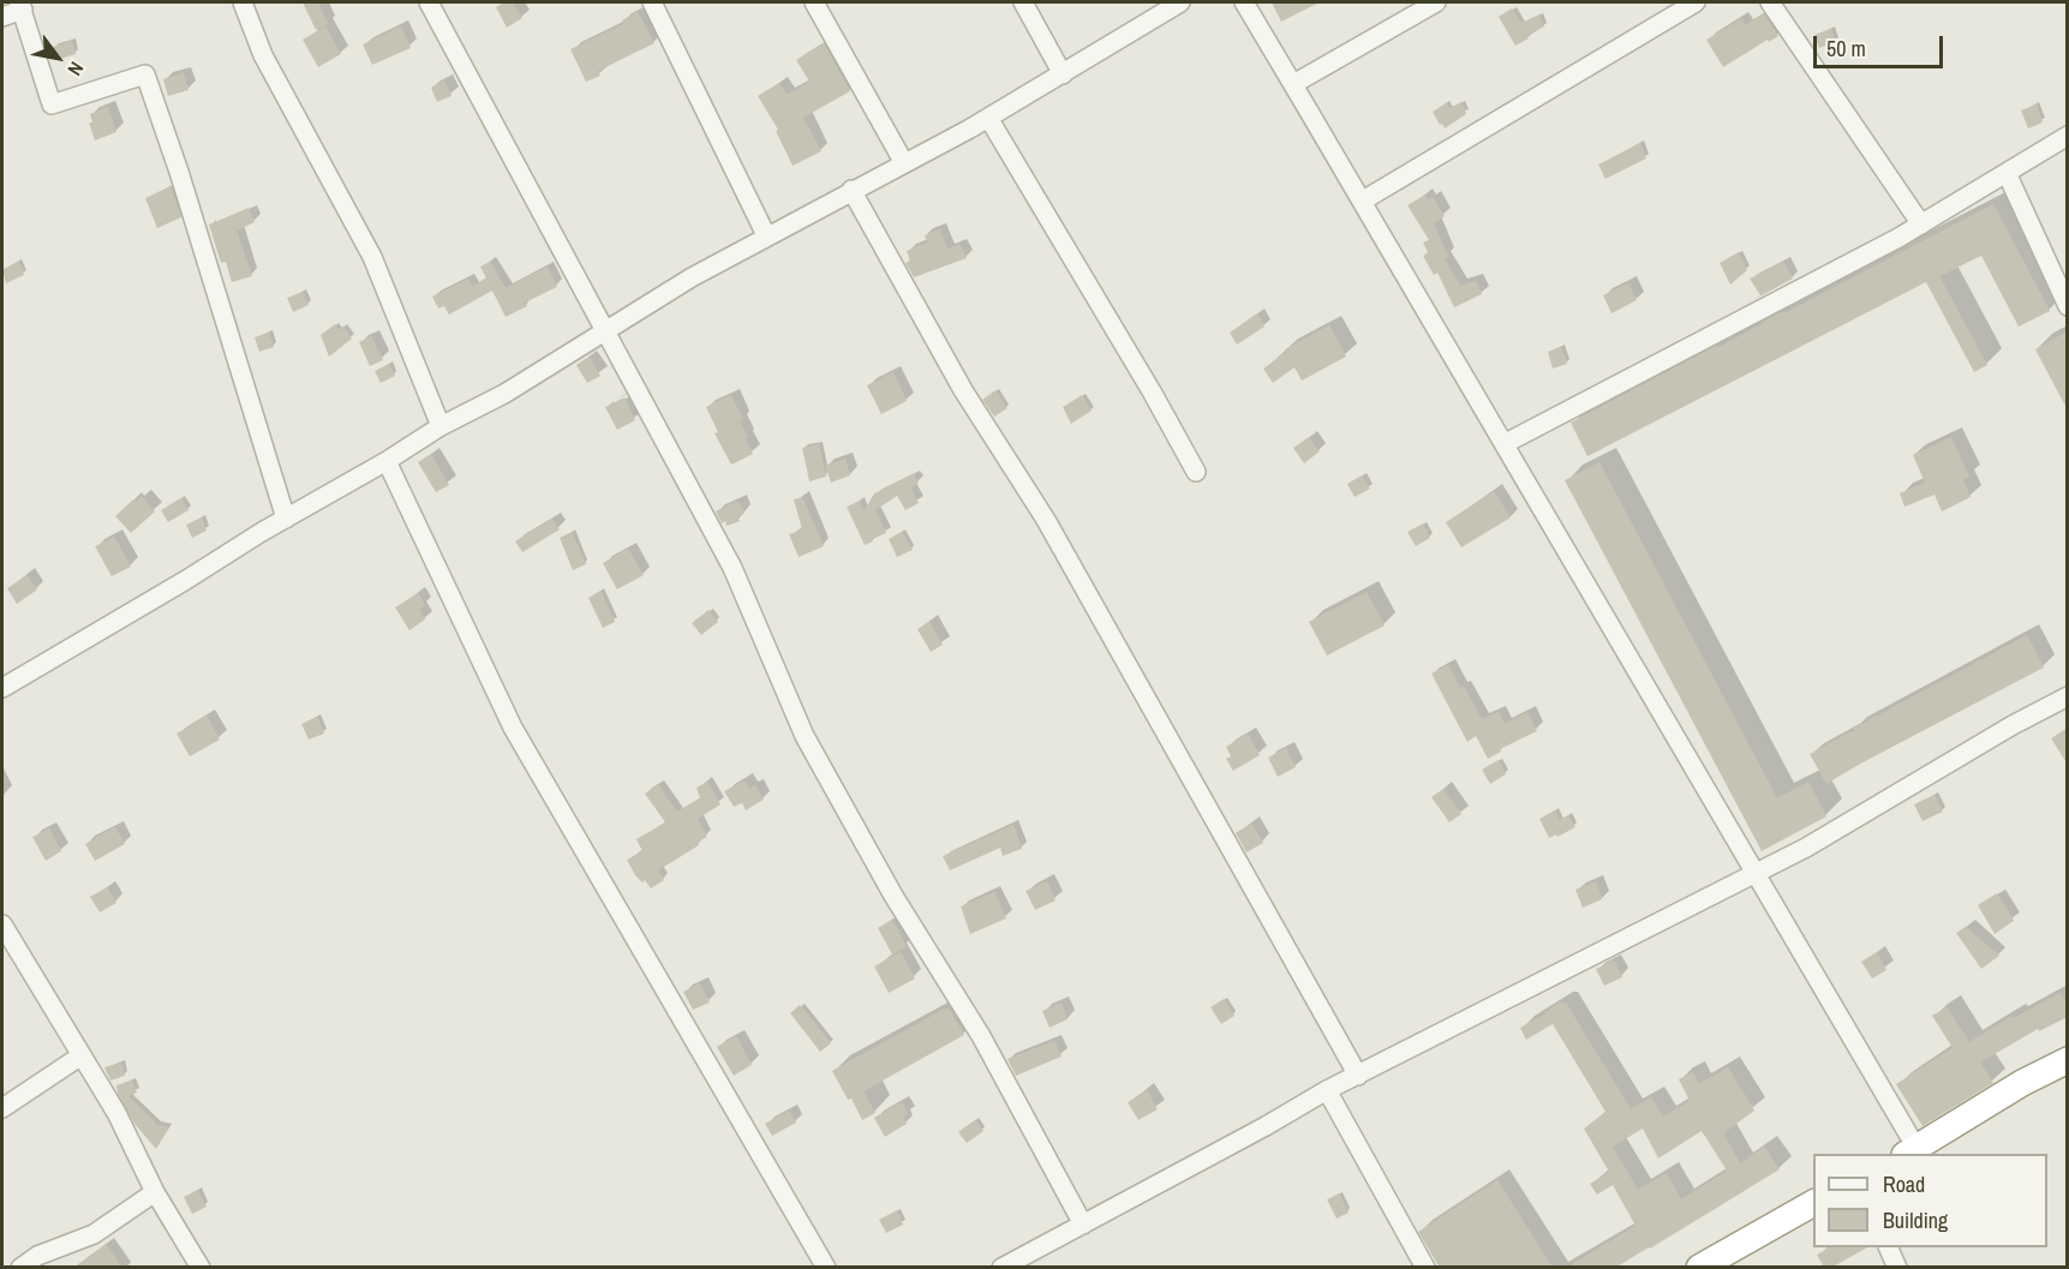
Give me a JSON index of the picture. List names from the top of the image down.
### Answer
{
  "legend": ["Road", "Building"],
  "scale_bar": "50 m",
  "north": "bottom right"
}
